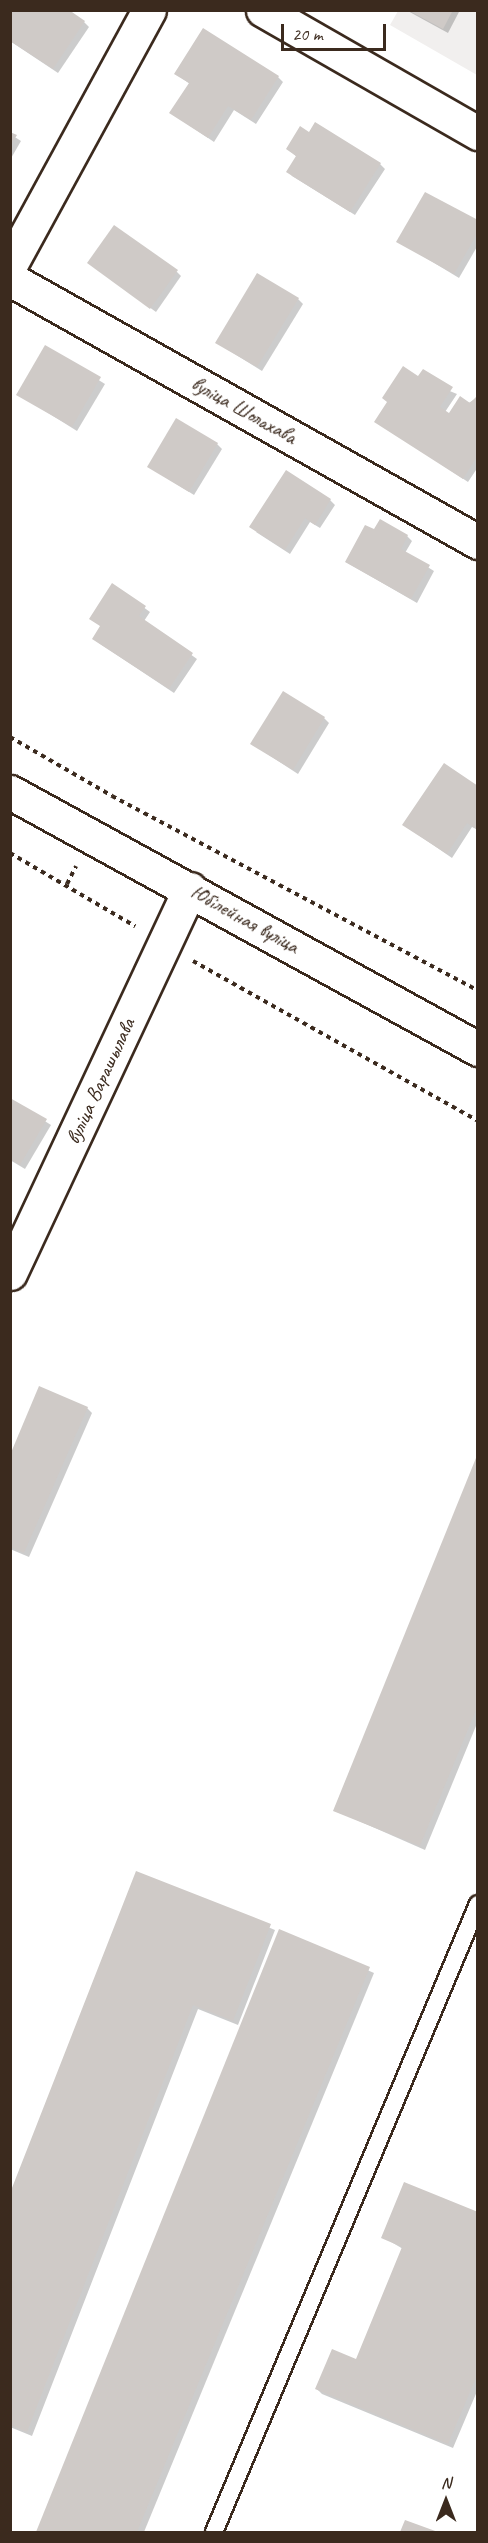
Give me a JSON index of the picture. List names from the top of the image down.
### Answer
{
  "streets": {
    "street": ["вуліца Шолахава", "Юбілейная вуліца", "вуліца Варашылава"]
  },
  "crossings": [
    ["Юбілейная вуліца", "вуліца Варашылава"]
  ],
  "scale_bar": "20 m",
  "north": "top"
}
